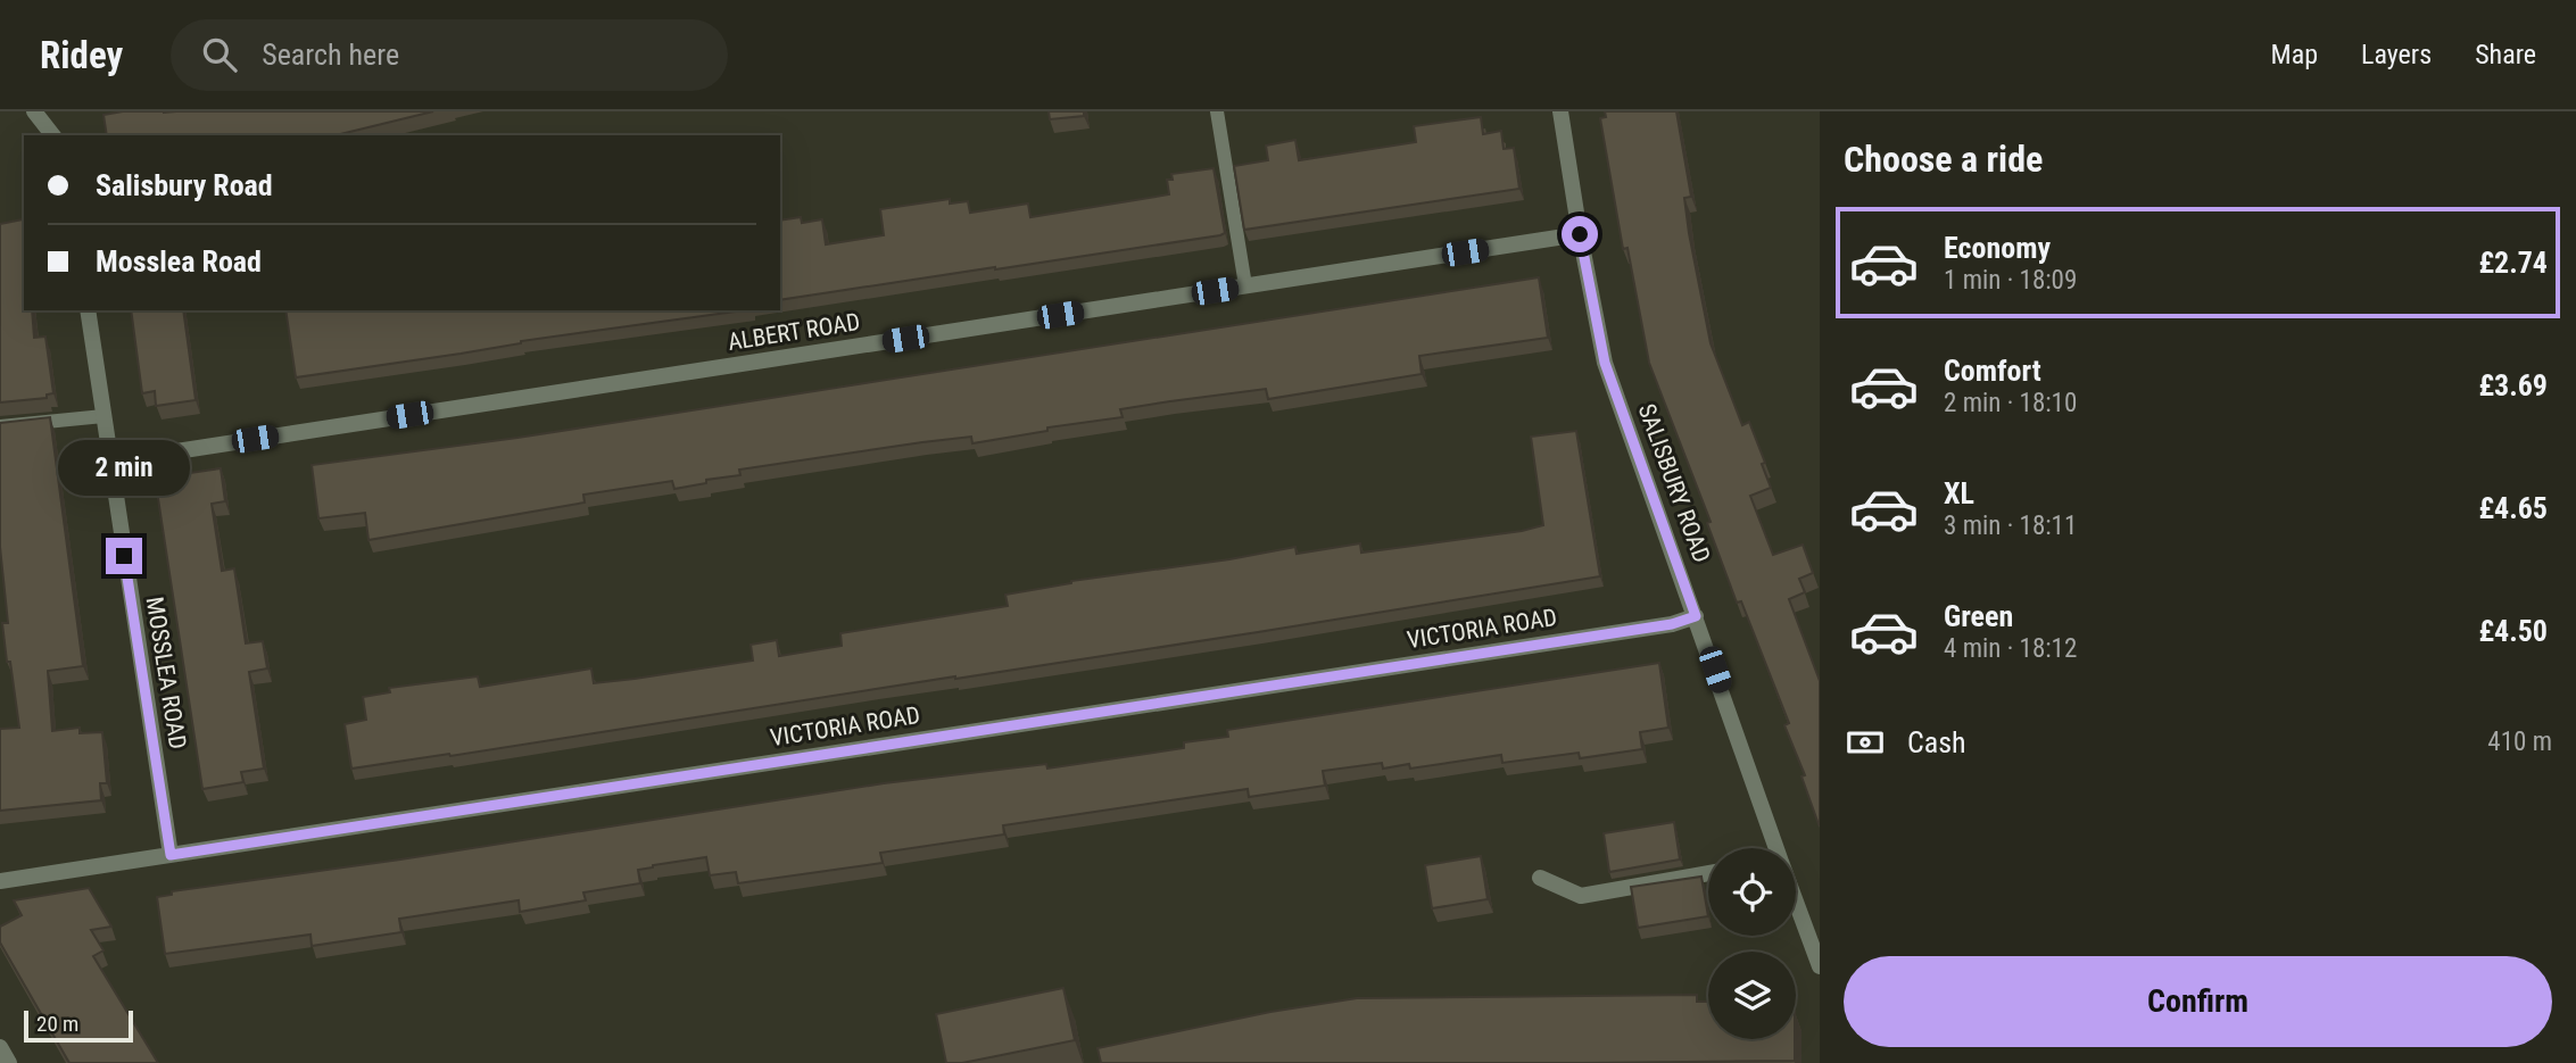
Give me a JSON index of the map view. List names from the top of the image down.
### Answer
{
  "streets": {
    "street": [
      "ALBERT ROAD",
      "SALISBURY ROAD",
      "VICTORIA ROAD",
      "MOSSLEA ROAD"
    ]
  },
  "crossings": [
    ["ALBERT ROAD", "SALISBURY ROAD"],
    ["ALBERT ROAD", "MOSSLEA ROAD"],
    ["SALISBURY ROAD", "VICTORIA ROAD"],
    ["VICTORIA ROAD", "MOSSLEA ROAD"]
  ],
  "scale_bar": "20 m",
  "page": {
    "header": "Ridey",
    "search": "Search here",
    "nav": ["Map", "Layers", "Share"],
    "heading": "Choose a ride",
    "banner": ["Salisbury Road", "Mosslea Road"],
    "list": [
      {
        "name": "Economy",
        "note": "1 min · 18:09",
        "value": "£2.74"
      },
      {
        "name": "Comfort",
        "note": "2 min · 18:10",
        "value": "£3.69"
      },
      {
        "name": "XL",
        "note": "3 min · 18:11",
        "value": "£4.65"
      },
      {
        "name": "Green",
        "note": "4 min · 18:12",
        "value": "£4.50"
      }
    ],
    "bubble": "2 min",
    "pay": ["Cash", "410 m"],
    "buttons": "Confirm",
    "scale": "20 m"
  }
}
